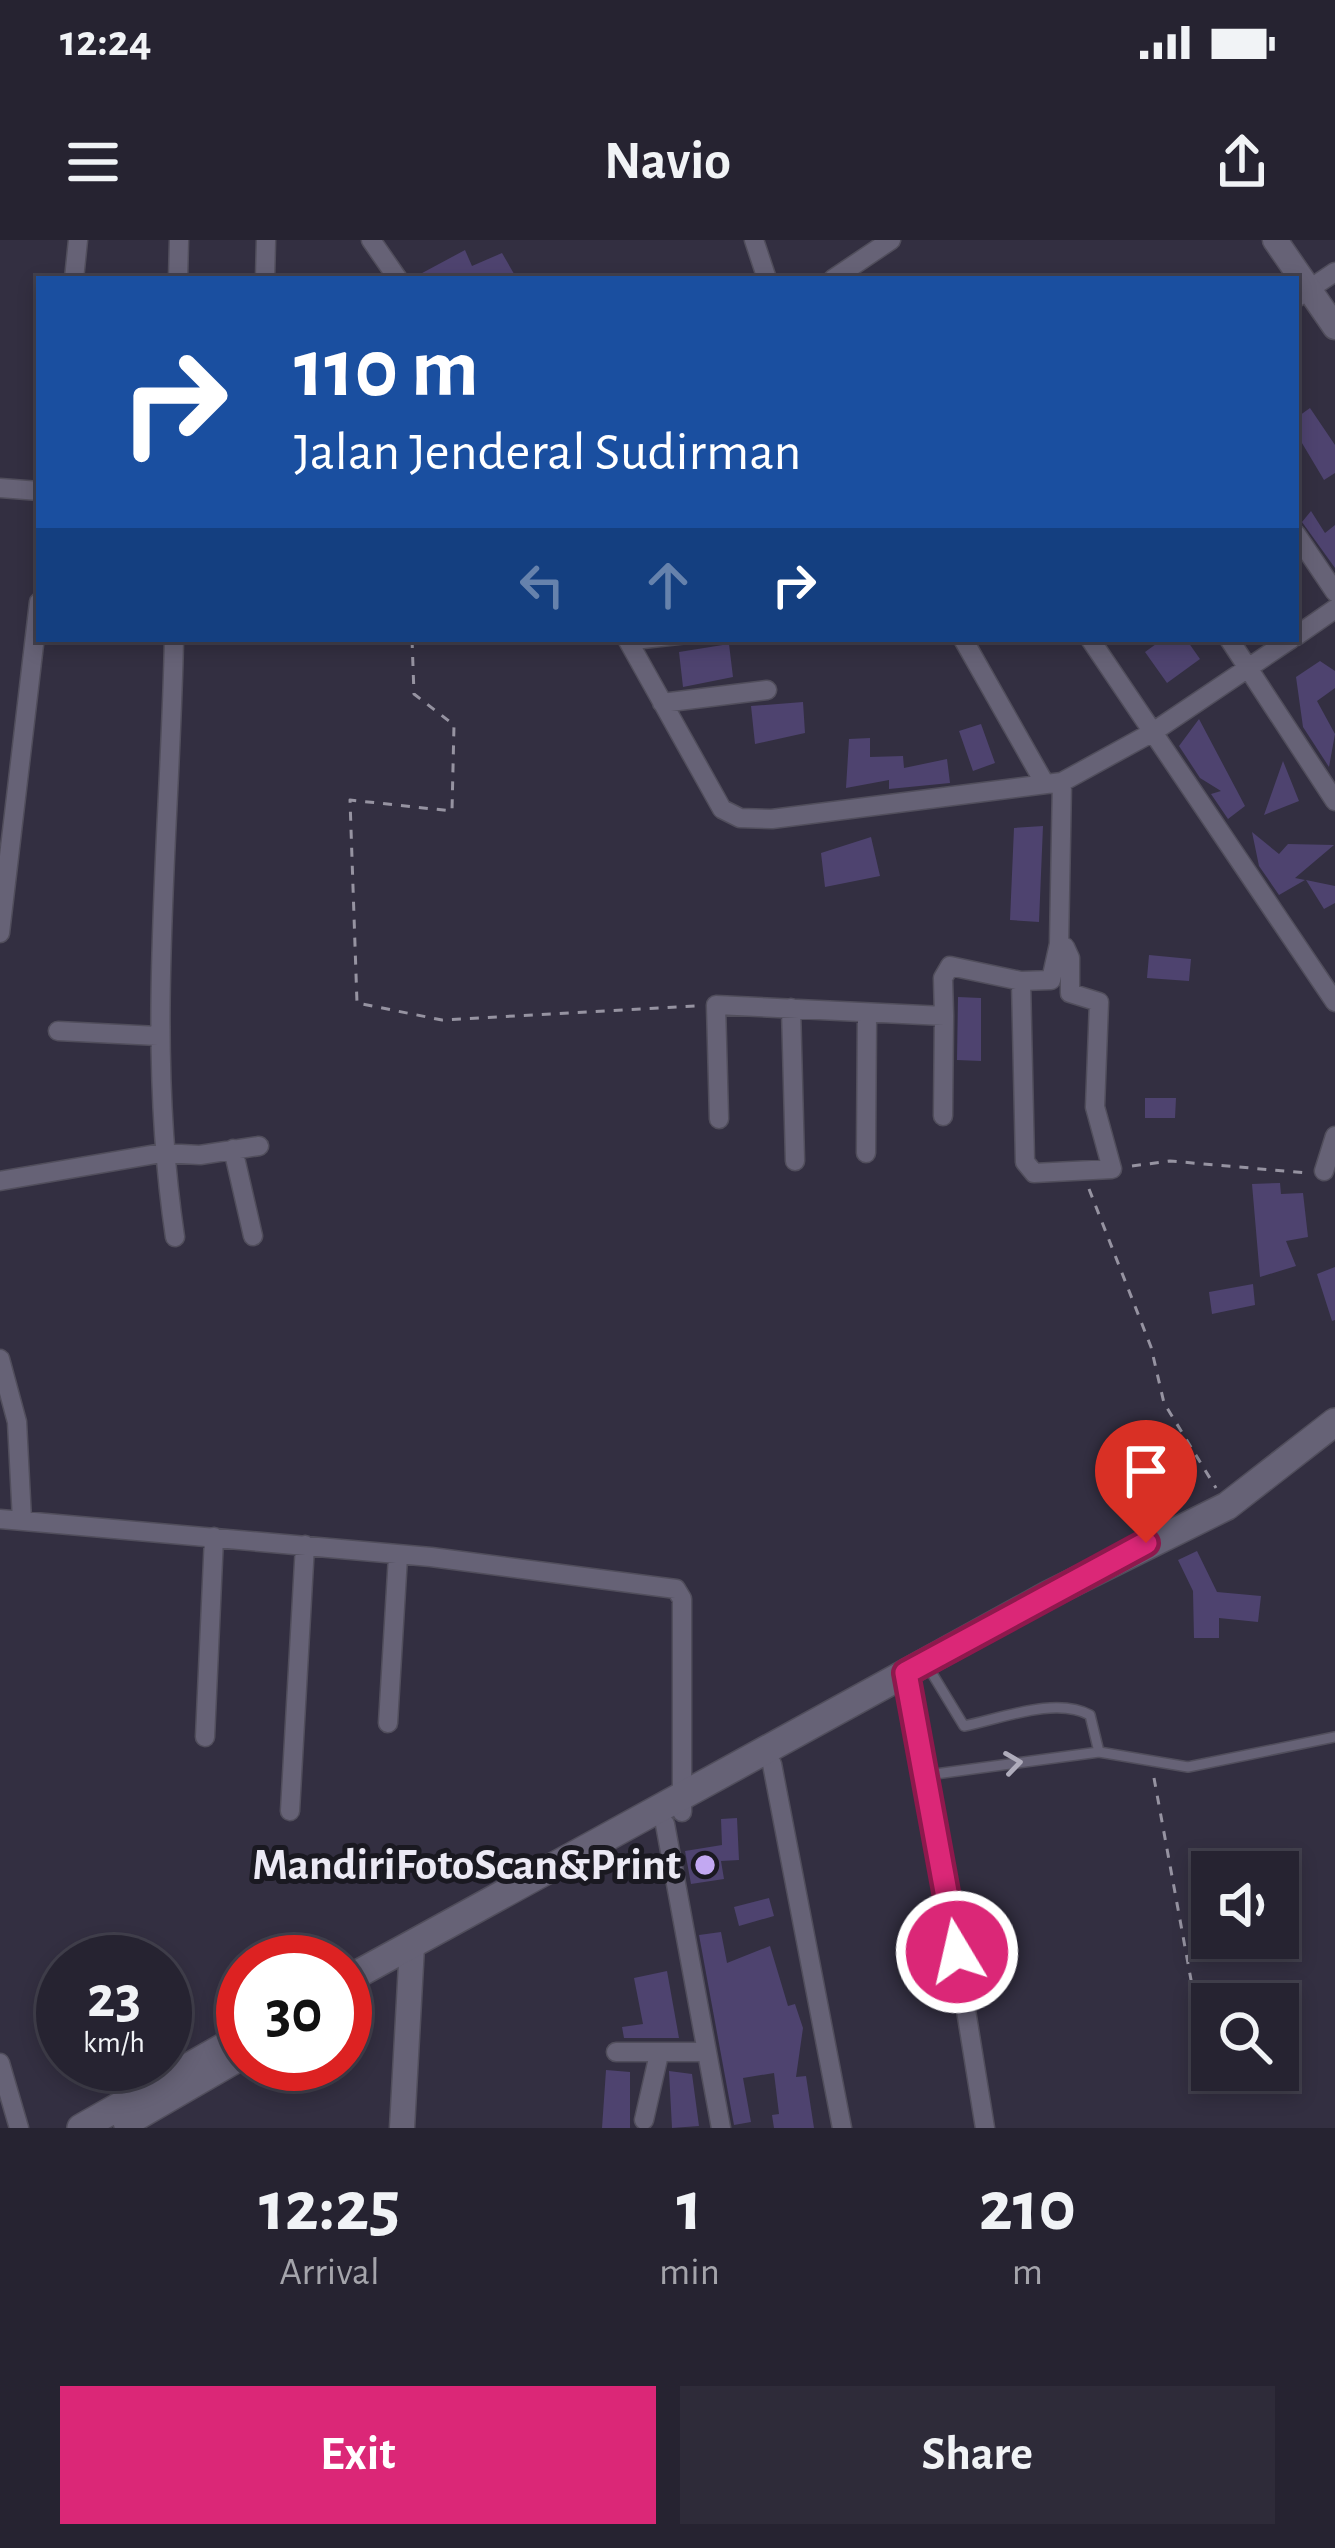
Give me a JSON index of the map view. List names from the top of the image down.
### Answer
{
  "places": ["MandiriFotoScan&Print"],
  "page": {
    "status": "12:24",
    "header": "Navio",
    "turn": ["110 m", "Jalan Jenderal Sudirman"],
    "speed": "23 km/h",
    "limit": "30",
    "eta": [
      "12:25",
      "Arrival",
      "1",
      "min",
      "210",
      "m"
    ],
    "buttons": ["Exit", "Share"]
  }
}
